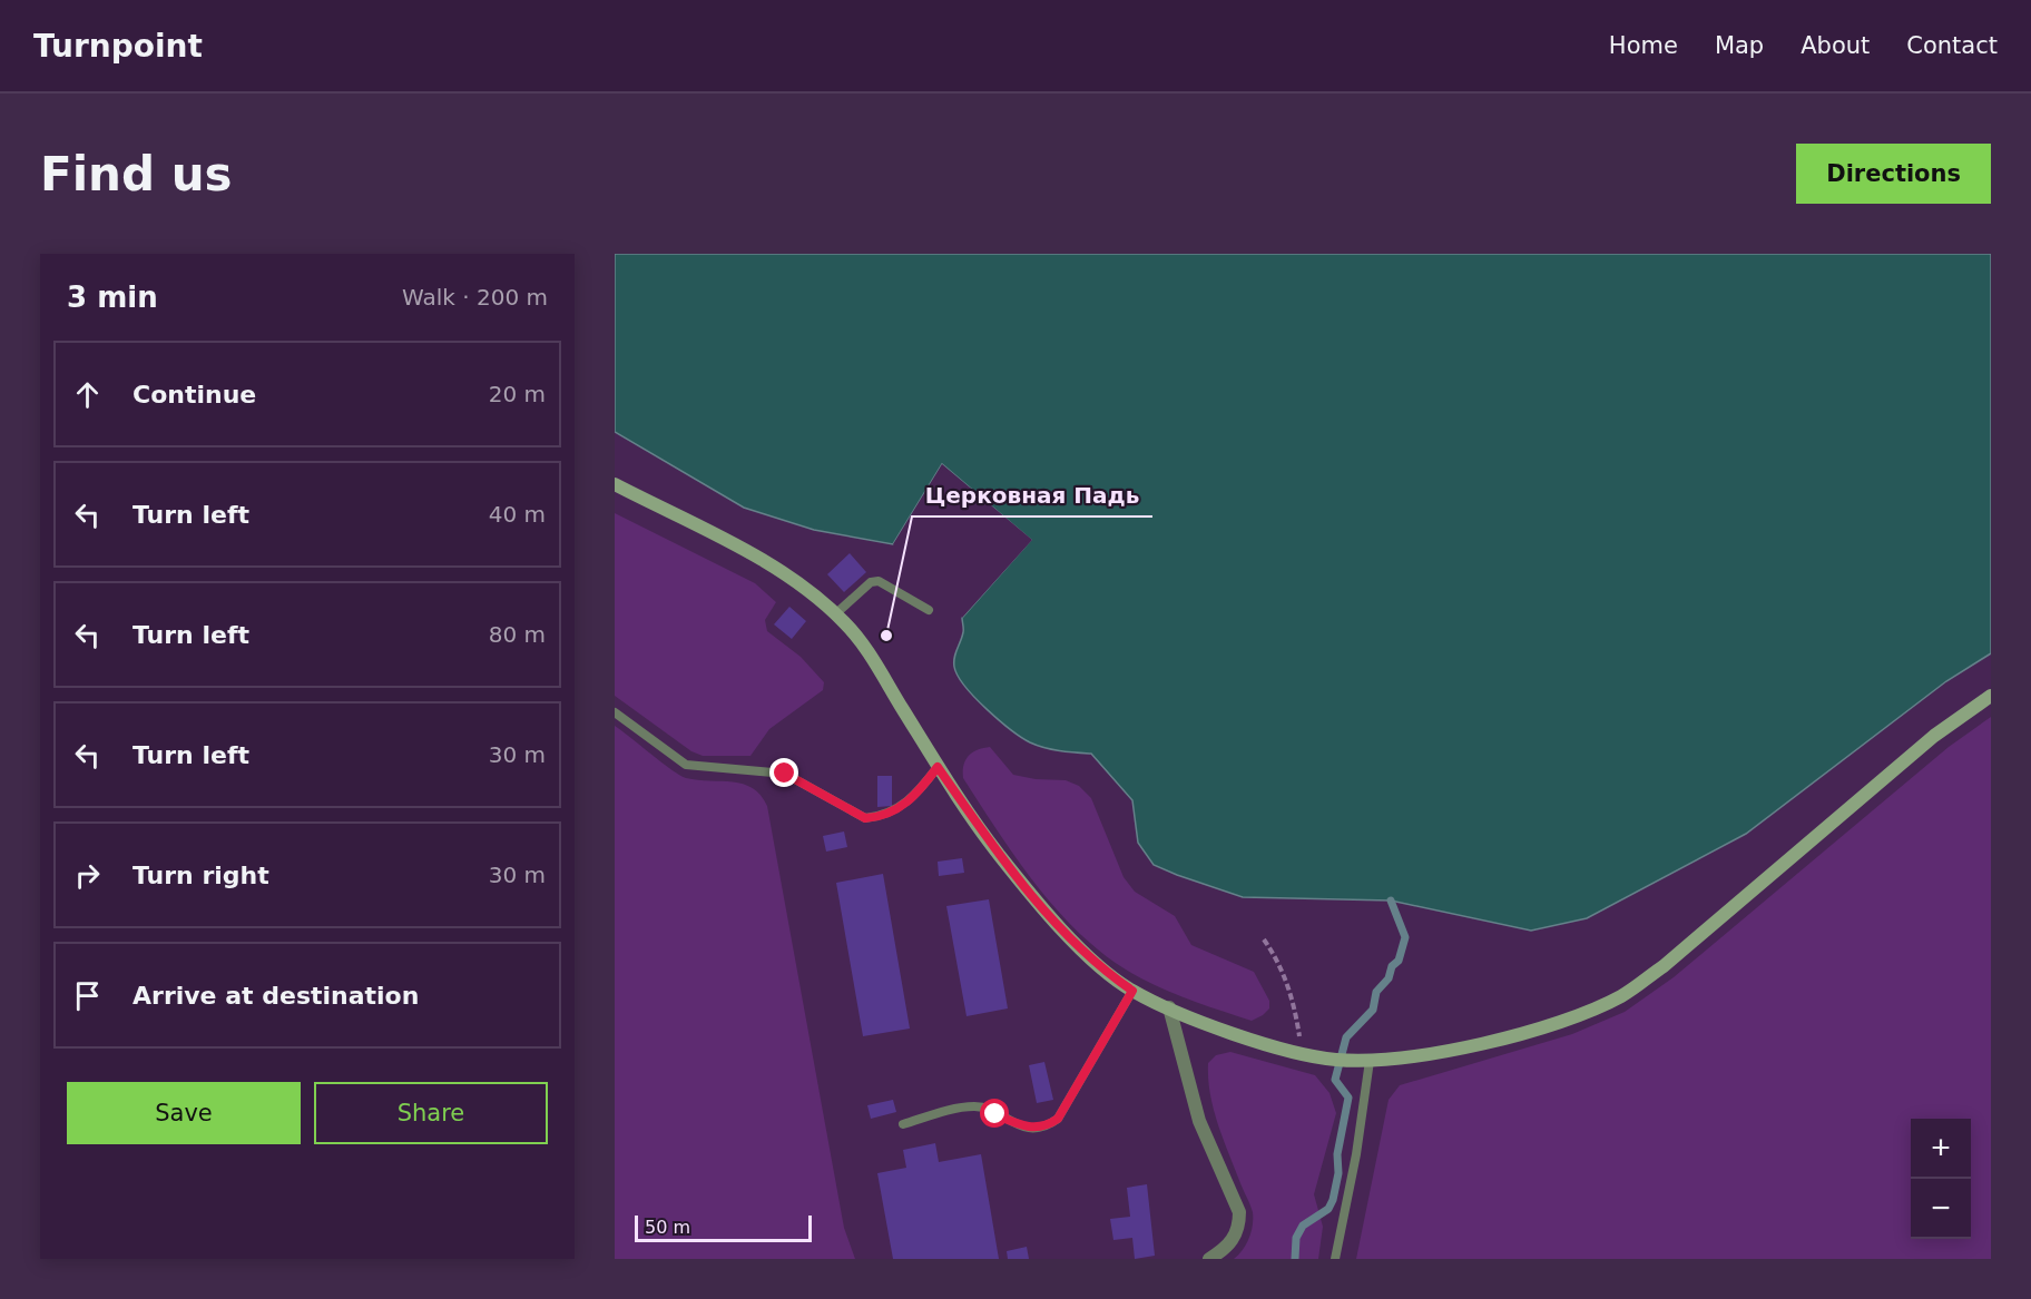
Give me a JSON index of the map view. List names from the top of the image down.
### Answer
{
  "places": ["Церковная Падь"],
  "scale_bar": "50 m",
  "page": {
    "header": "Turnpoint",
    "nav": [
      "Home",
      "Map",
      "About",
      "Contact"
    ],
    "buttons": [
      "Directions",
      ["Save", "Share"]
    ],
    "title": "Find us",
    "heading": ["3 min", "Walk · 200 m"],
    "list": [
      ["Continue", "20 m"],
      ["Turn left", "40 m"],
      ["Turn left", "80 m"],
      ["Turn left", "30 m"],
      ["Turn right", "30 m"],
      "Arrive at destination"
    ],
    "map_buttons": ["+", "−"],
    "scale": "50 m"
  }
}
